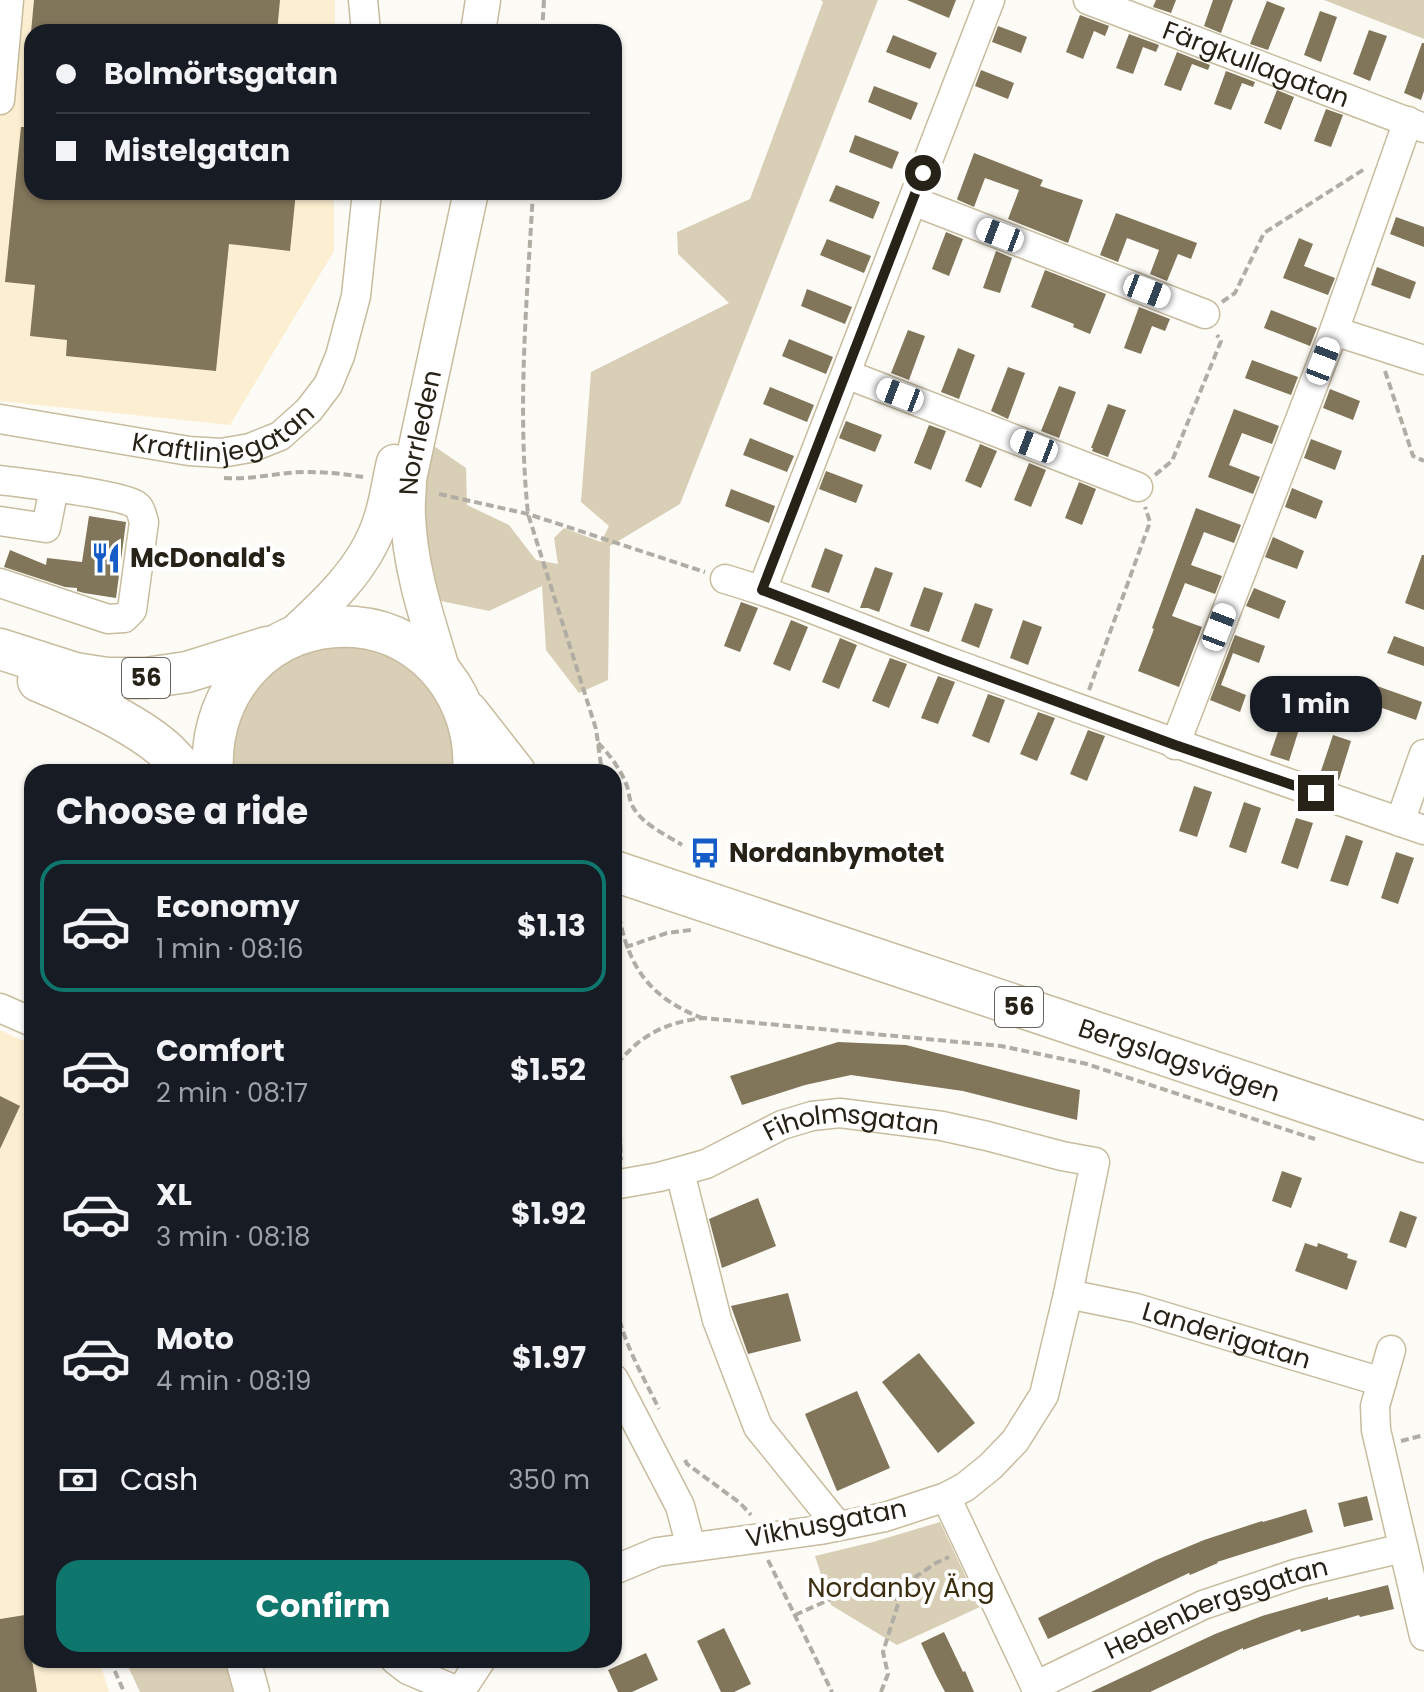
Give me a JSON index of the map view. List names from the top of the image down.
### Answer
{
  "streets": {
    "highway": ["56", "Bergslagsvägen"],
    "main road": ["Norrleden"],
    "street": [
      "Färgkullagatan",
      "Kraftlinjegatan",
      "Fiholmsgatan",
      "Landerigatan",
      "Vikhusgatan",
      "Hedenbergsgatan"
    ]
  },
  "crossings": [
    ["Norrleden", "56"],
    ["Fiholmsgatan", "Vikhusgatan"],
    ["Landerigatan", "Vikhusgatan"]
  ],
  "parks": ["Nordanby Äng"],
  "places": {
    "restaurant": ["McDonald's"],
    "bus stop": ["Nordanbymotet"]
  },
  "page": {
    "banner": ["Bolmörtsgatan", "Mistelgatan"],
    "bubble": "1 min",
    "heading": "Choose a ride",
    "list": [
      {
        "name": "Economy",
        "note": "1 min · 08:16",
        "value": "$1.13"
      },
      {
        "name": "Comfort",
        "note": "2 min · 08:17",
        "value": "$1.52"
      },
      {
        "name": "XL",
        "note": "3 min · 08:18",
        "value": "$1.92"
      },
      {
        "name": "Moto",
        "note": "4 min · 08:19",
        "value": "$1.97"
      }
    ],
    "pay": ["Cash", "350 m"],
    "buttons": "Confirm"
  }
}
